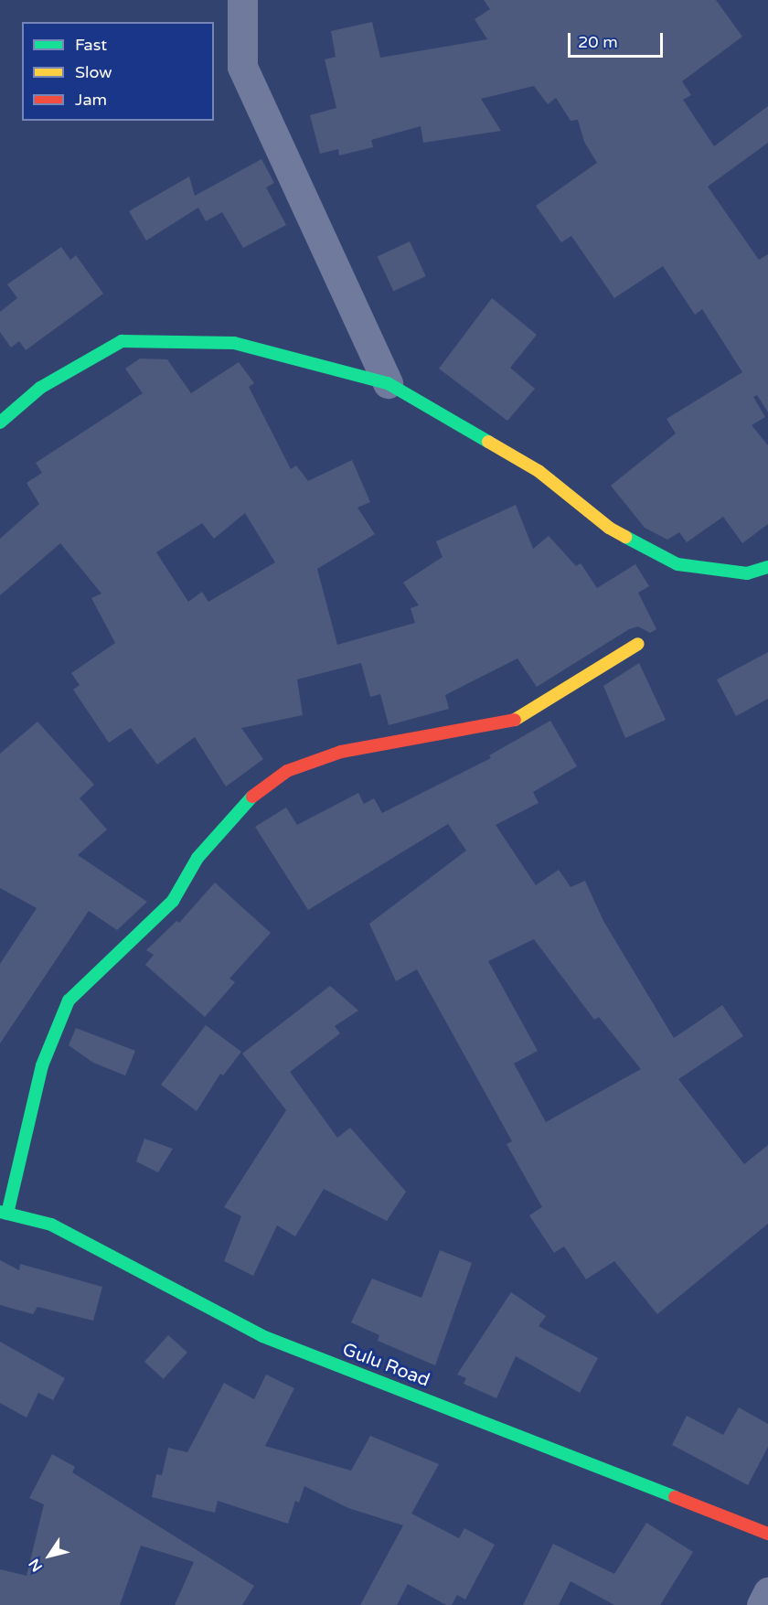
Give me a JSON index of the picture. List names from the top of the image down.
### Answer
{
  "streets": {
    "street": ["Gulu Road"]
  },
  "legend": ["Fast", "Slow", "Jam"],
  "scale_bar": "20 m",
  "north": "bottom left"
}
